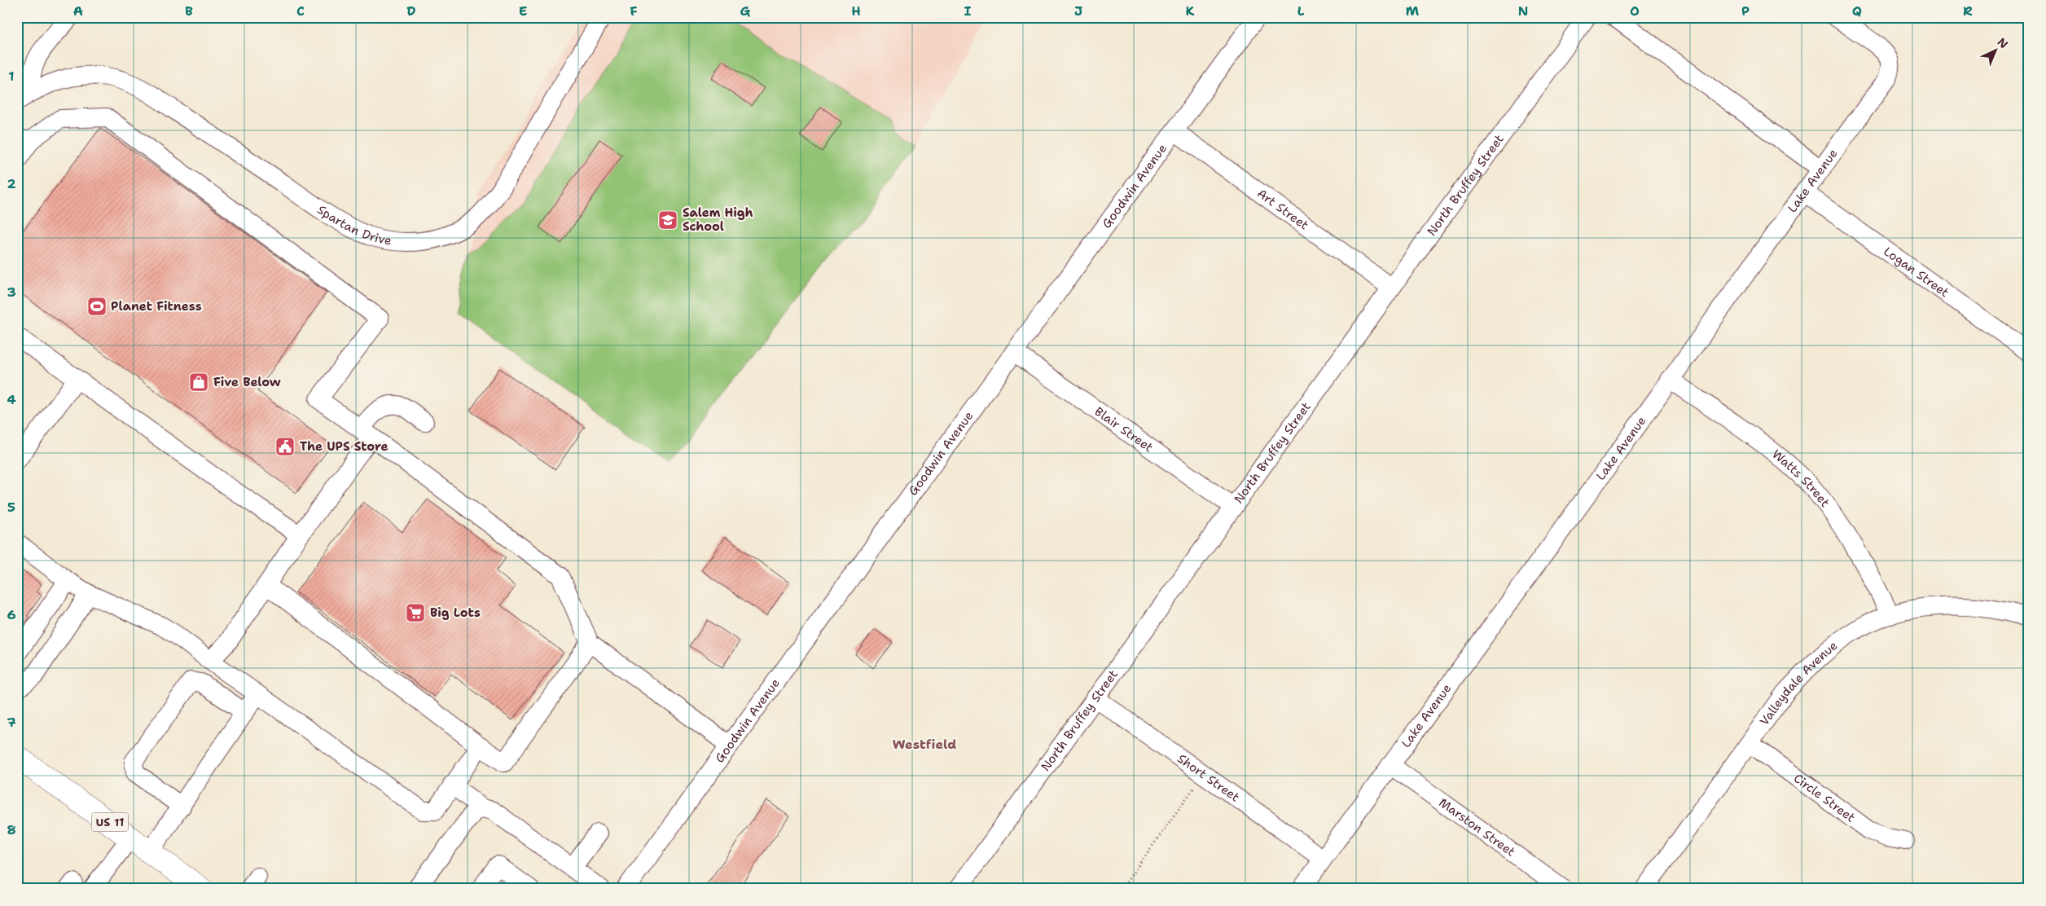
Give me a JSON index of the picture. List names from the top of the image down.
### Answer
{
  "streets": {
    "main road": ["US 11"],
    "street": [
      "Lake Avenue",
      "North Bruffey Street",
      "Goodwin Avenue",
      "Art Street",
      "Spartan Drive",
      "Logan Street",
      "Blair Street",
      "Watts Street",
      "Valleydale Avenue",
      "Short Street",
      "Circle Street",
      "Marston Street"
    ]
  },
  "crossings": [
    ["Lake Avenue", "Logan Street"],
    ["Lake Avenue", "Watts Street"],
    ["Lake Avenue", "Short Street"],
    ["Lake Avenue", "Marston Street"],
    ["North Bruffey Street", "Art Street"],
    ["North Bruffey Street", "Blair Street"],
    ["North Bruffey Street", "Short Street"],
    ["Goodwin Avenue", "Art Street"],
    ["Goodwin Avenue", "Blair Street"],
    ["Watts Street", "Valleydale Avenue"],
    ["Valleydale Avenue", "Circle Street"]
  ],
  "districts": ["Westfield"],
  "places": {
    "school or university": ["Salem High School"],
    "sports": ["Planet Fitness"],
    "shop": ["Five Below"],
    "public building": ["The UPS Store"],
    "supermarket": ["Big Lots"]
  },
  "north": "top right",
  "grid": {
    "columns": [
      "A",
      "B",
      "C",
      "D",
      "E",
      "F",
      "G",
      "H",
      "I",
      "J",
      "K",
      "L",
      "M",
      "N",
      "O",
      "P",
      "Q",
      "R"
    ],
    "rows": [
      "1",
      "2",
      "3",
      "4",
      "5",
      "6",
      "7",
      "8"
    ]
  }
}
